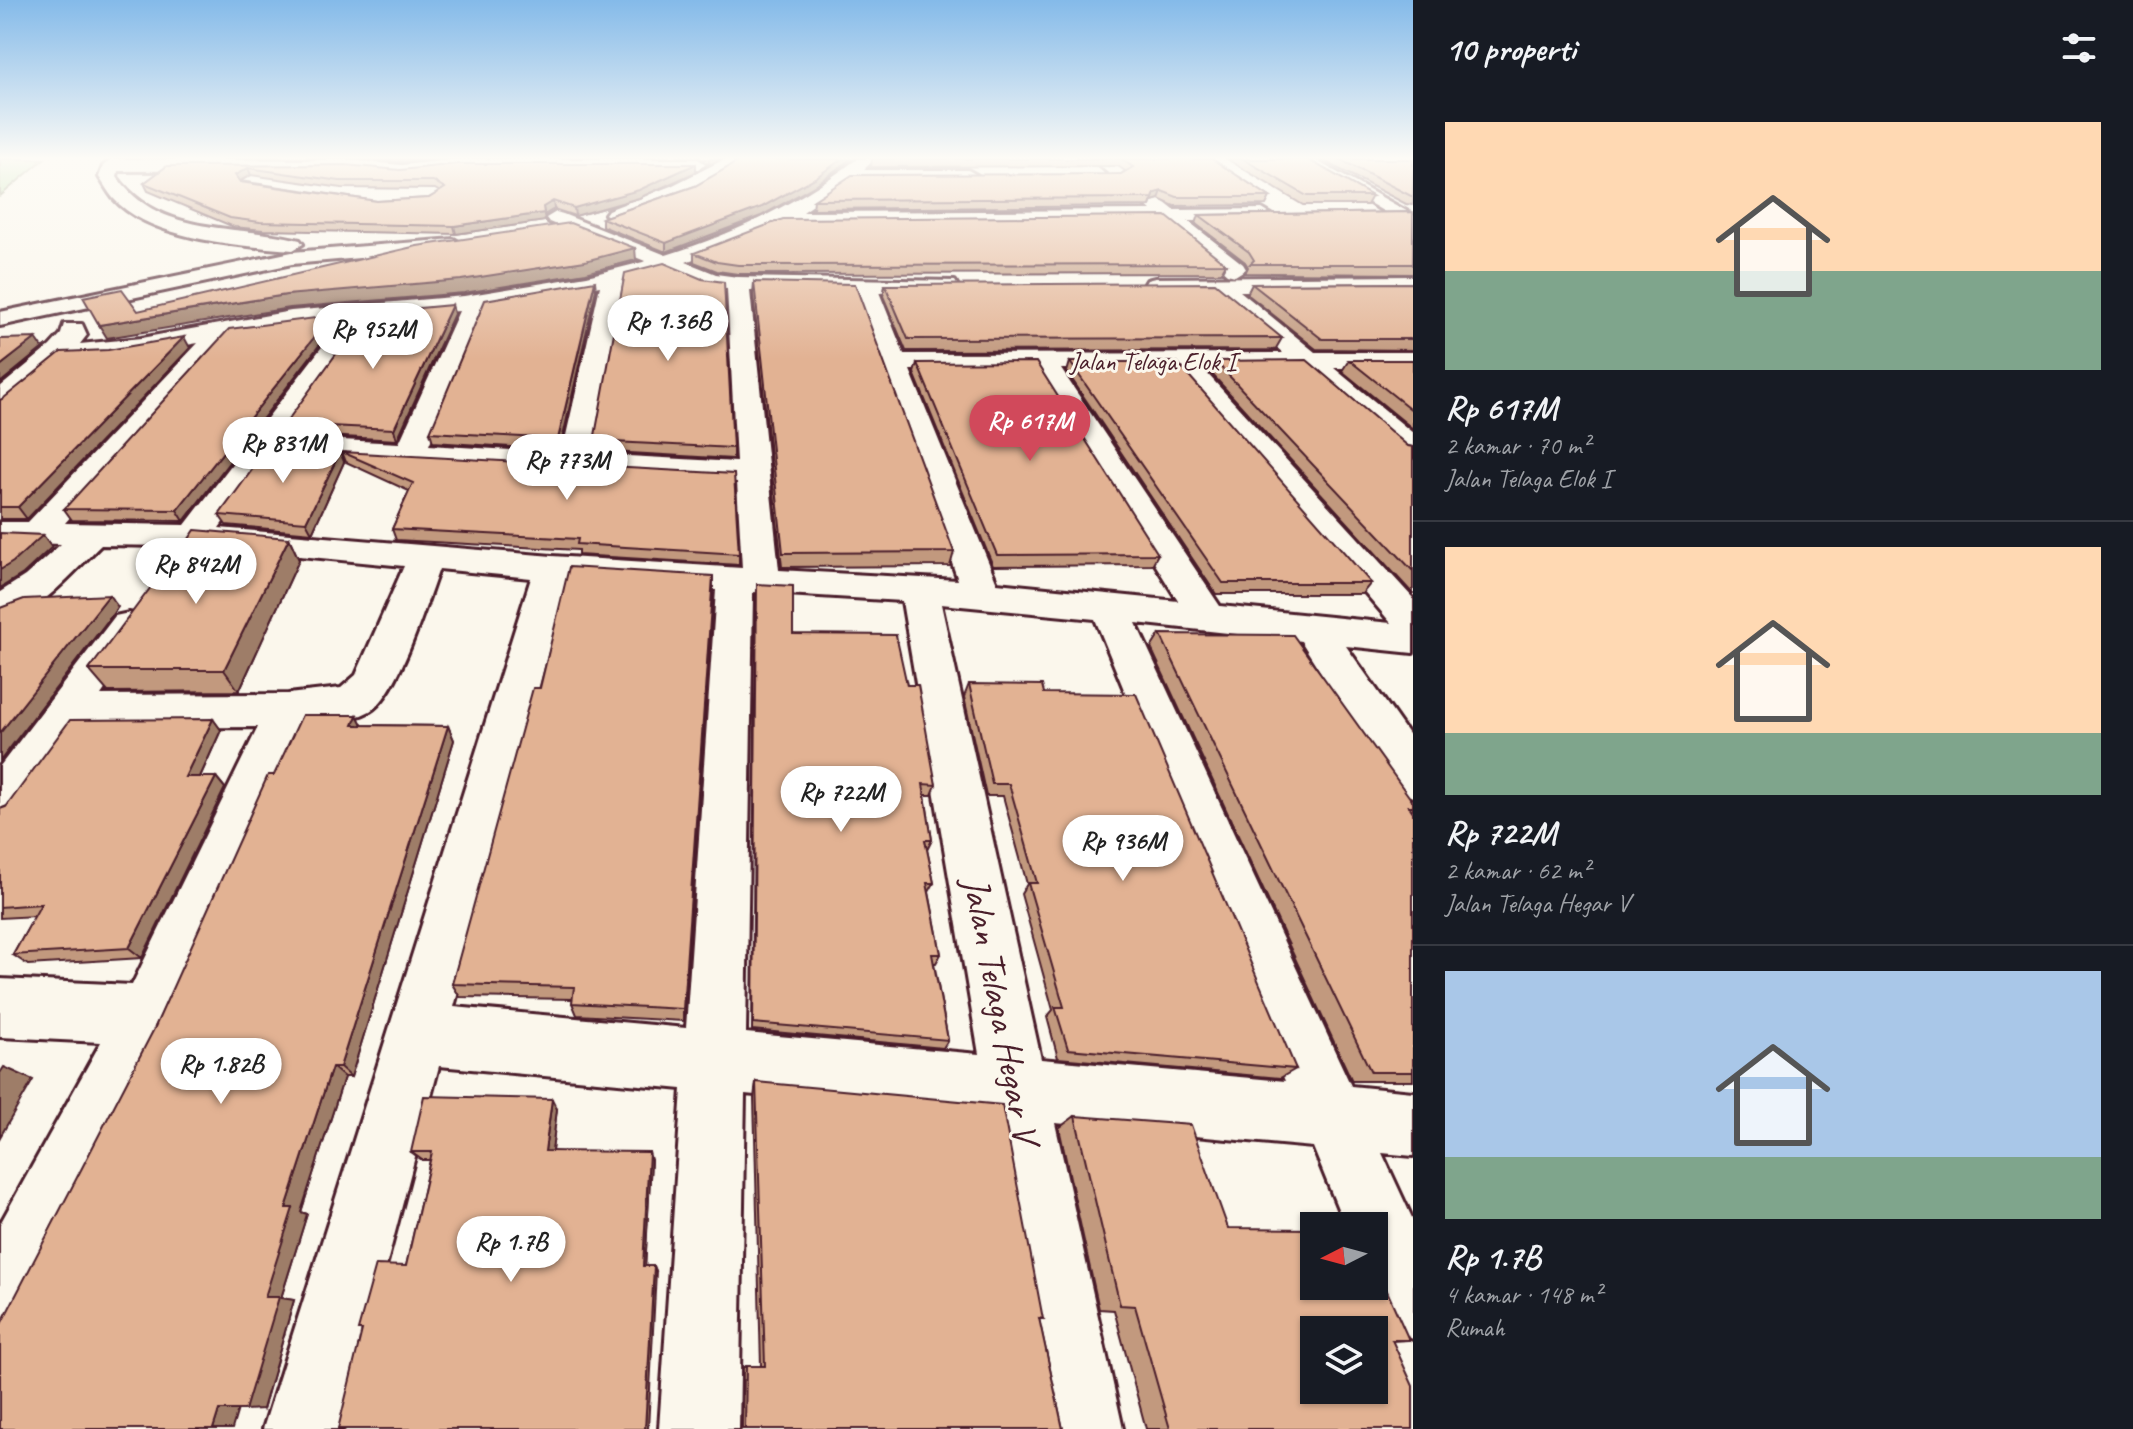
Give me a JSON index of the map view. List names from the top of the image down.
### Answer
{
  "streets": {
    "street": ["Jalan Telaga Elok I", "Jalan Telaga Hegar V"]
  },
  "north": "left",
  "page": {
    "heading": "10 properti",
    "list": [
      {
        "name": "Rp 617M",
        "note": "2 kamar · 70 m² · Jalan Telaga Elok I"
      },
      {
        "name": "Rp 722M",
        "note": "2 kamar · 62 m² · Jalan Telaga Hegar V"
      },
      {
        "name": "Rp 1.7B",
        "note": "4 kamar · 148 m² · Rumah"
      }
    ],
    "price": [
      "Rp 1.36B",
      "Rp 952M",
      "Rp 617M",
      "Rp 831M",
      "Rp 773M",
      "Rp 842M",
      "Rp 722M",
      "Rp 936M",
      "Rp 1.82B",
      "Rp 1.7B"
    ]
  }
}
